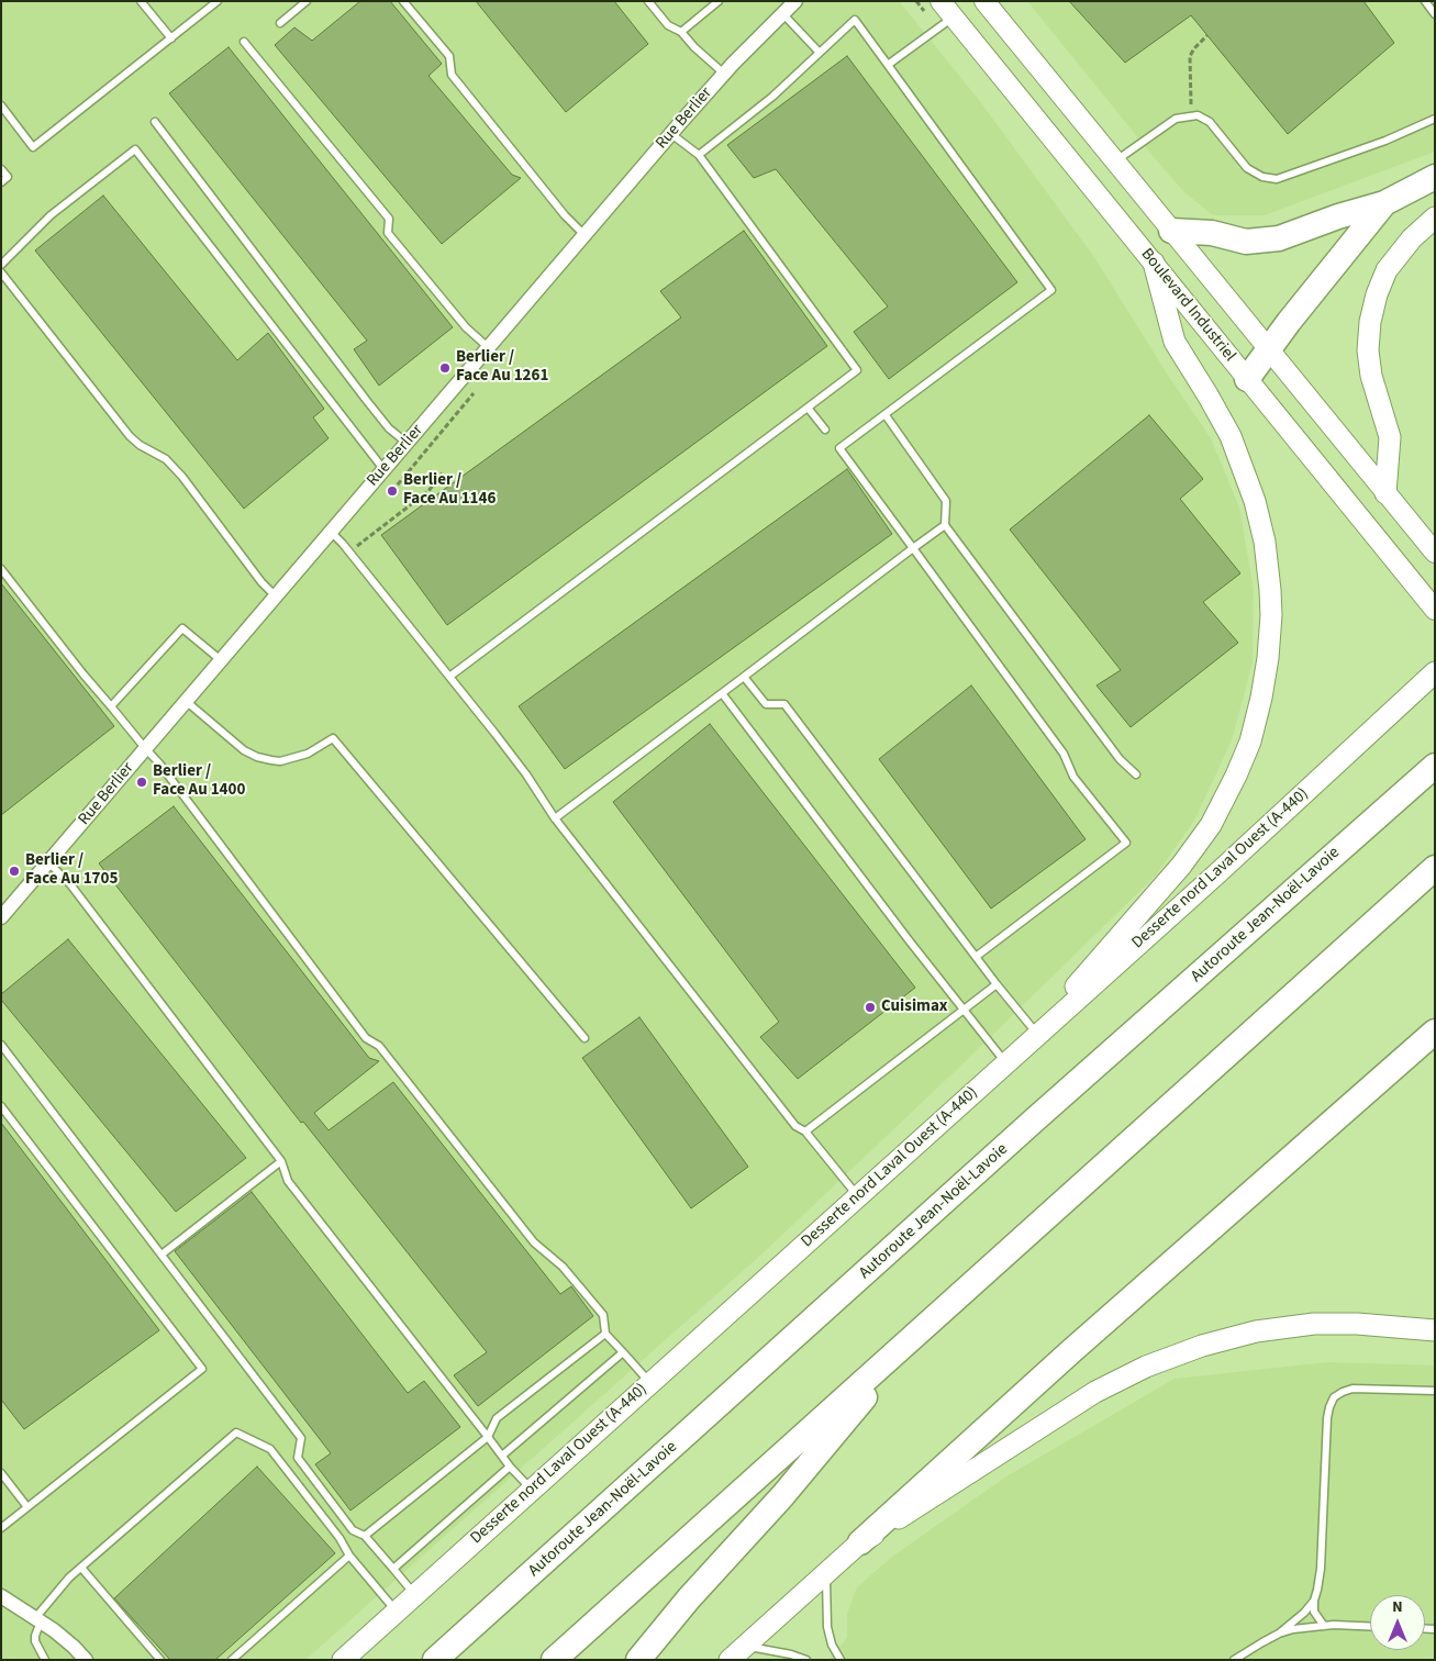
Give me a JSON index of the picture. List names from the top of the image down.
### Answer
{
  "streets": {
    "highway": ["Autoroute Jean-Noël-Lavoie"],
    "main road": ["Desserte nord Laval Ouest (A-440)"],
    "street": ["Rue Berlier", "Boulevard Industriel"]
  },
  "places": [
    "Berlier / Face Au 1261",
    "Berlier / Face Au 1146",
    "Berlier / Face Au 1400",
    "Berlier / Face Au 1705",
    "Cuisimax"
  ],
  "north": "top"
}
